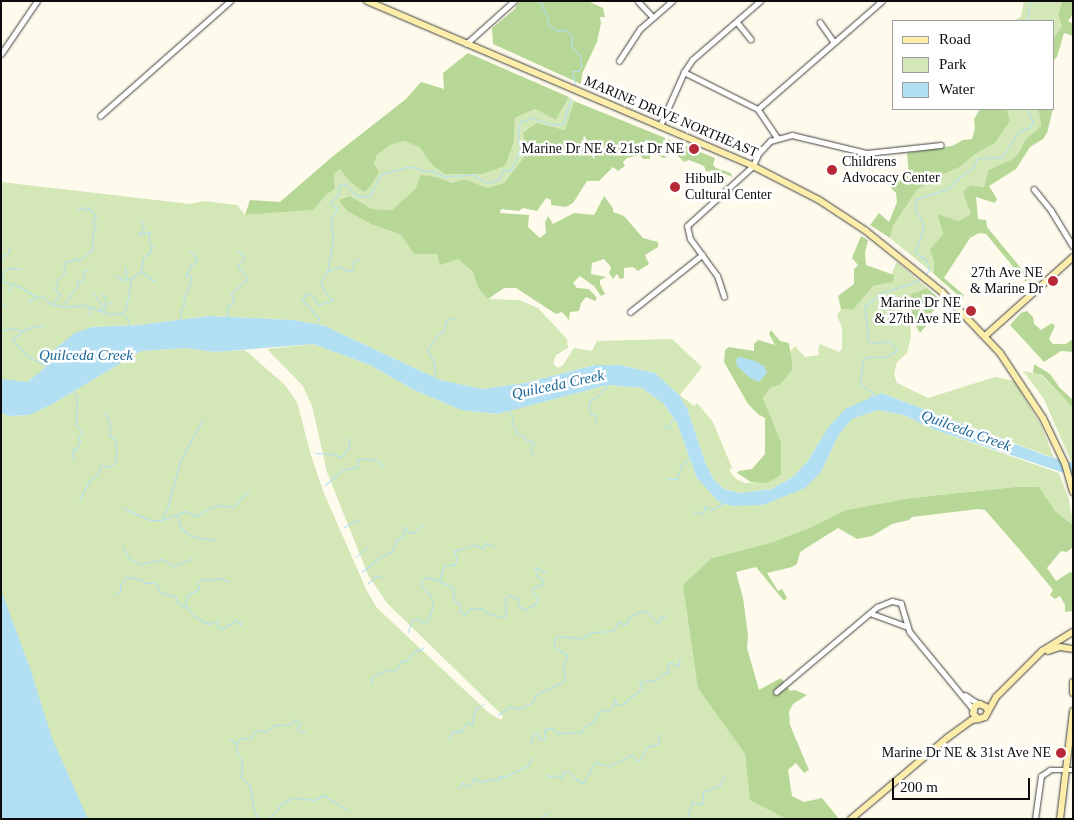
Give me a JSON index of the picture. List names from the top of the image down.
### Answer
{
  "streets": {
    "main road": ["MARINE DRIVE NORTHEAST"]
  },
  "water": ["Quilceda Creek"],
  "places": [
    "Marine Dr NE & 21st Dr NE",
    "Childrens Advocacy Center",
    "Hibulb Cultural Center",
    "27th Ave NE & Marine Dr",
    "Marine Dr NE & 27th Ave NE",
    "Marine Dr NE & 31st Ave NE"
  ],
  "legend": ["Road", "Park", "Water"],
  "scale_bar": "200 m"
}
